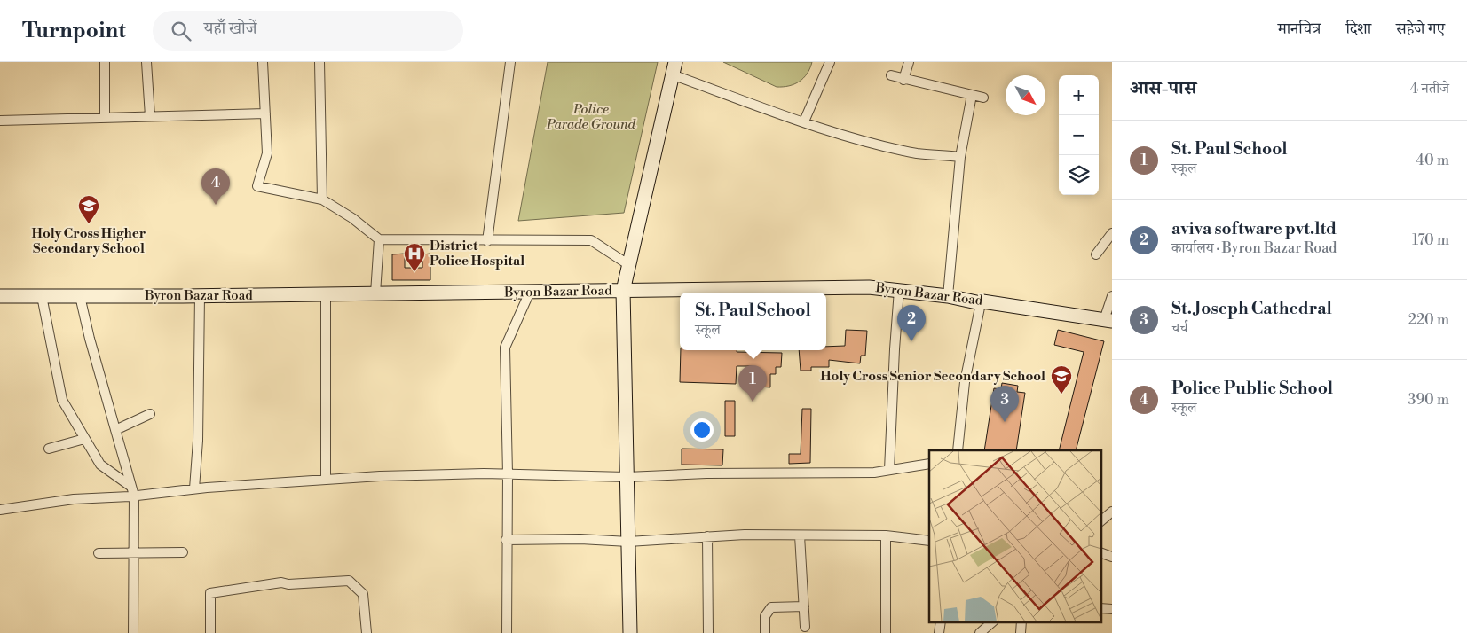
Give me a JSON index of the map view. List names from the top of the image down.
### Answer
{
  "streets": {
    "street": ["Byron Bazar Road"]
  },
  "parks": ["Police Parade Ground"],
  "places": {
    "school or university": ["Holy Cross Higher Secondary School", "Holy Cross Senior Secondary School"],
    "hospital": ["District Police Hospital"]
  },
  "north": "bottom right",
  "page": {
    "header": "Turnpoint",
    "search": "यहाँ खोजें",
    "nav": ["मानचित्र", "दिशा", "सहेजे गए"],
    "heading": ["आस-पास", "4 नतीजे"],
    "map_buttons": ["+", "−"],
    "list": [
      {
        "mark": "1",
        "name": "St. Paul School",
        "note": "स्कूल",
        "value": "40 m"
      },
      {
        "mark": "2",
        "name": "aviva software pvt.ltd",
        "note": "कार्यालय · Byron Bazar Road",
        "value": "170 m"
      },
      {
        "mark": "3",
        "name": "St. Joseph Cathedral",
        "note": "चर्च",
        "value": "220 m"
      },
      {
        "mark": "4",
        "name": "Police Public School",
        "note": "स्कूल",
        "value": "390 m"
      }
    ],
    "pins": [
      "4",
      "2",
      "1",
      "3"
    ],
    "popup": ["St. Paul School", "स्कूल"]
  }
}
